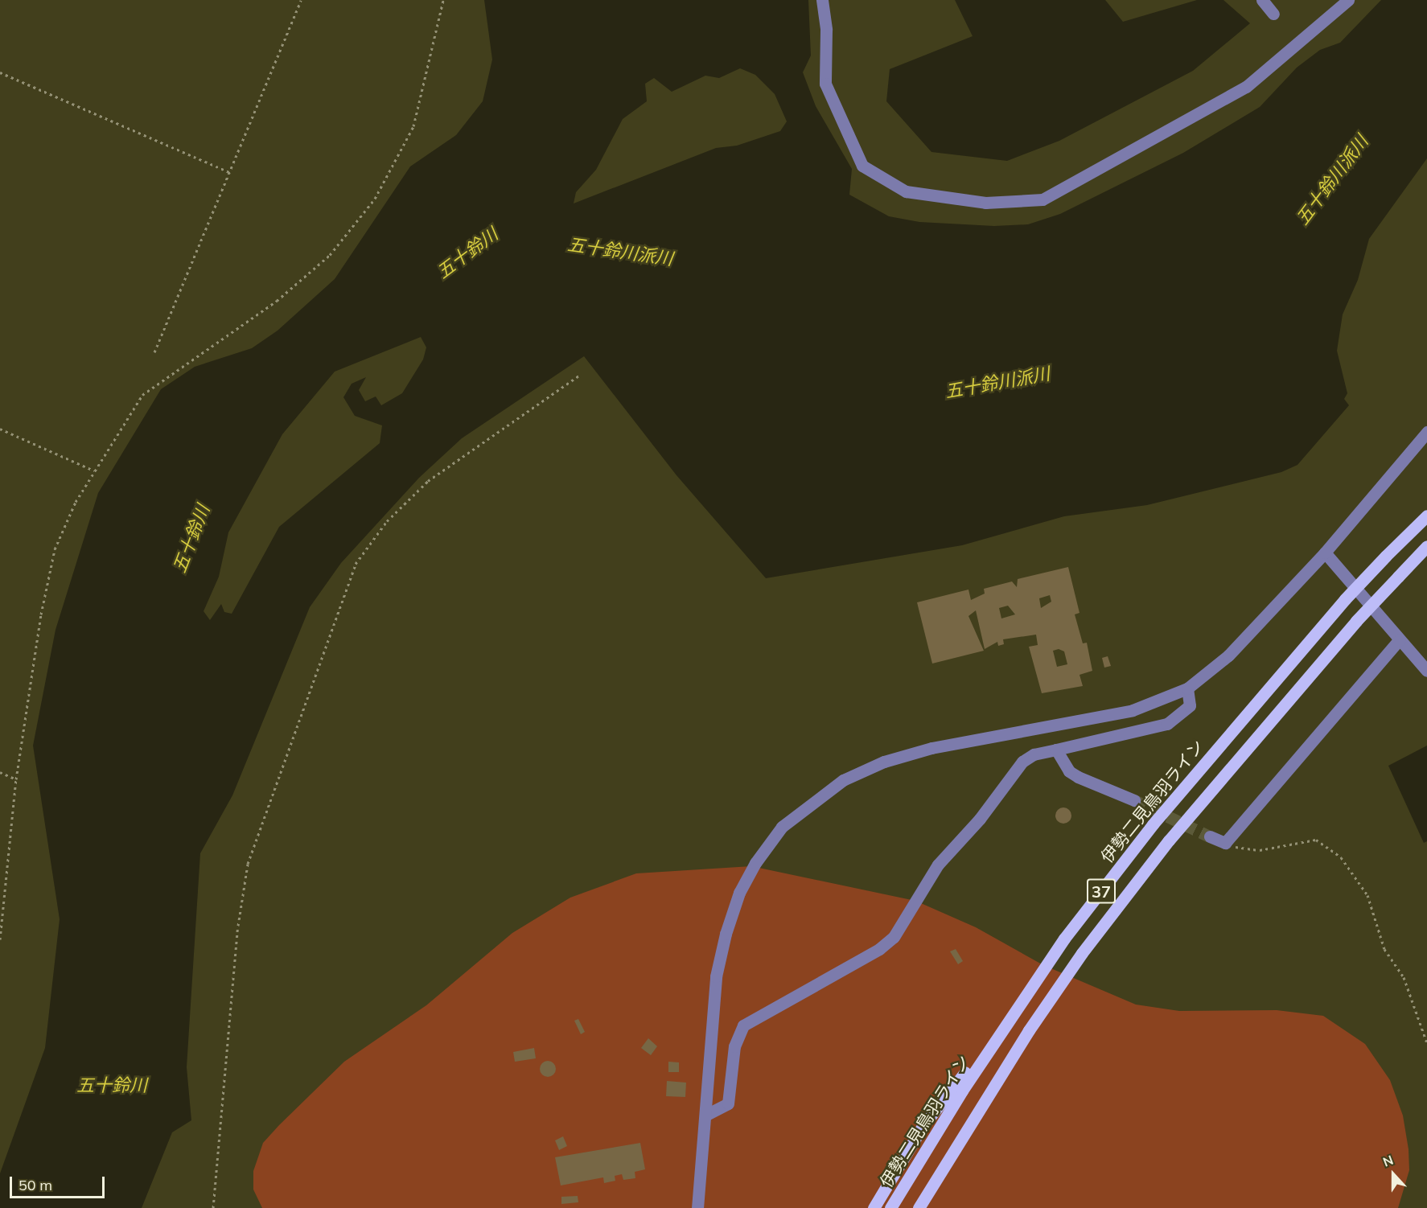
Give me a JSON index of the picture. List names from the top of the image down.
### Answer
{
  "streets": {
    "main road": ["伊勢二見鳥羽ライン", "37"]
  },
  "water": ["五十鈴川派川", "五十鈴川"],
  "scale_bar": "50 m",
  "north": "top"
}
